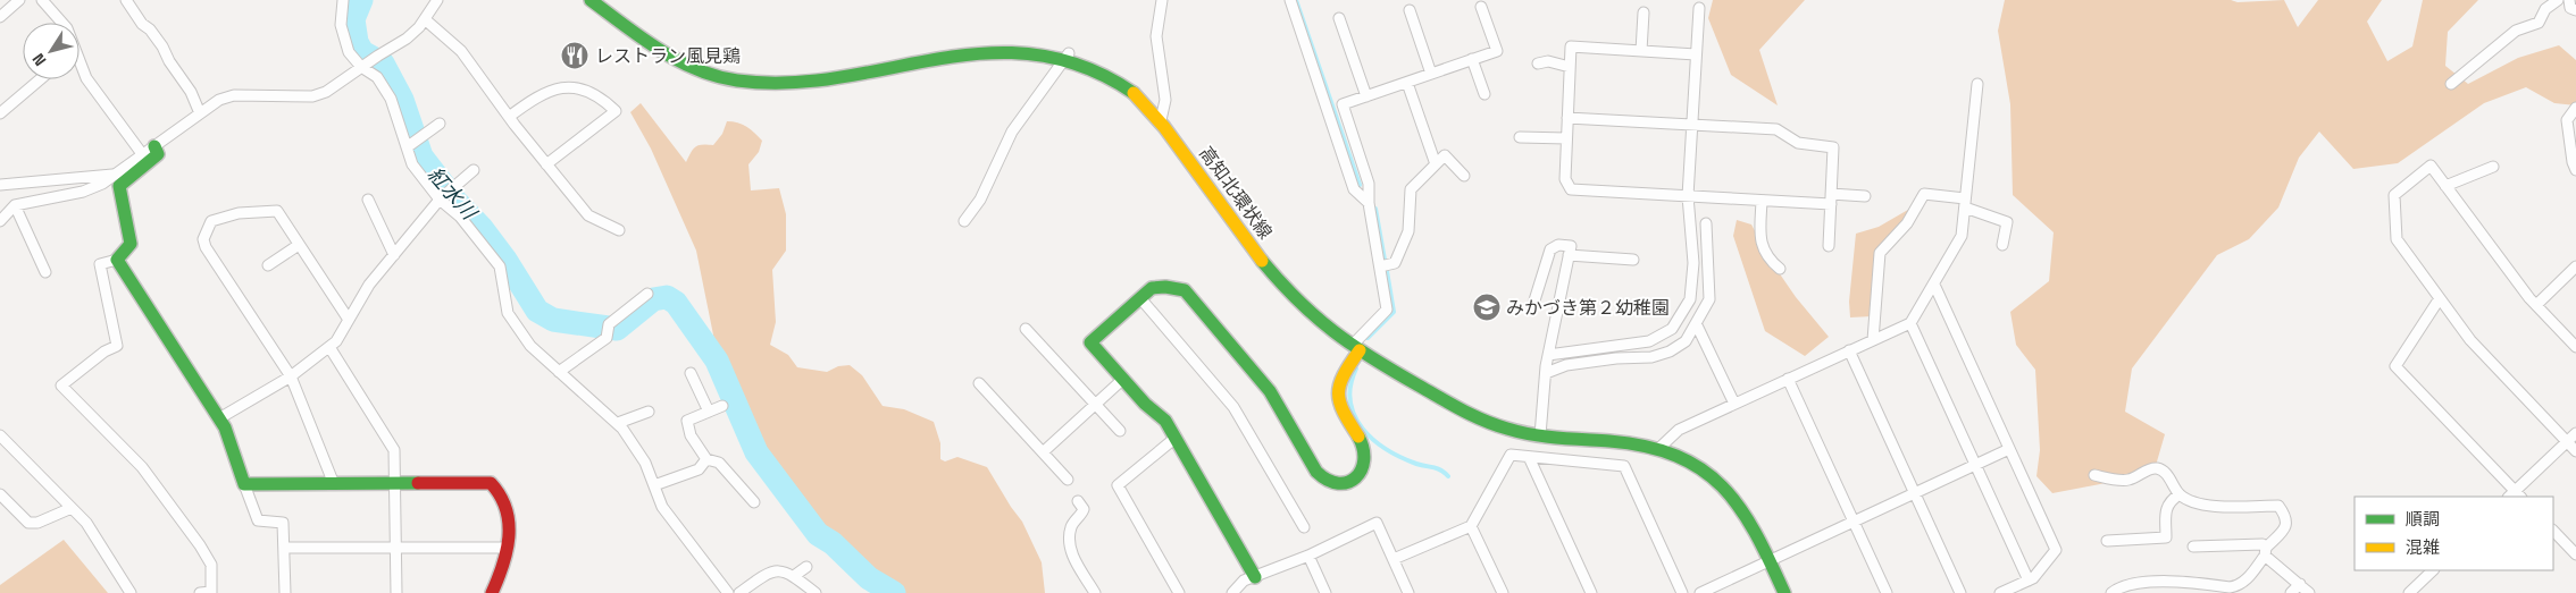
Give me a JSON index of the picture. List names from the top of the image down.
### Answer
{
  "streets": {
    "street": ["高知北環状線"]
  },
  "water": ["紅水川"],
  "places": {
    "restaurant": ["レストラン風見鶏"],
    "school or university": ["みかづき第２幼稚園"]
  },
  "legend": ["順調", "混雑"],
  "north": "bottom left"
}
